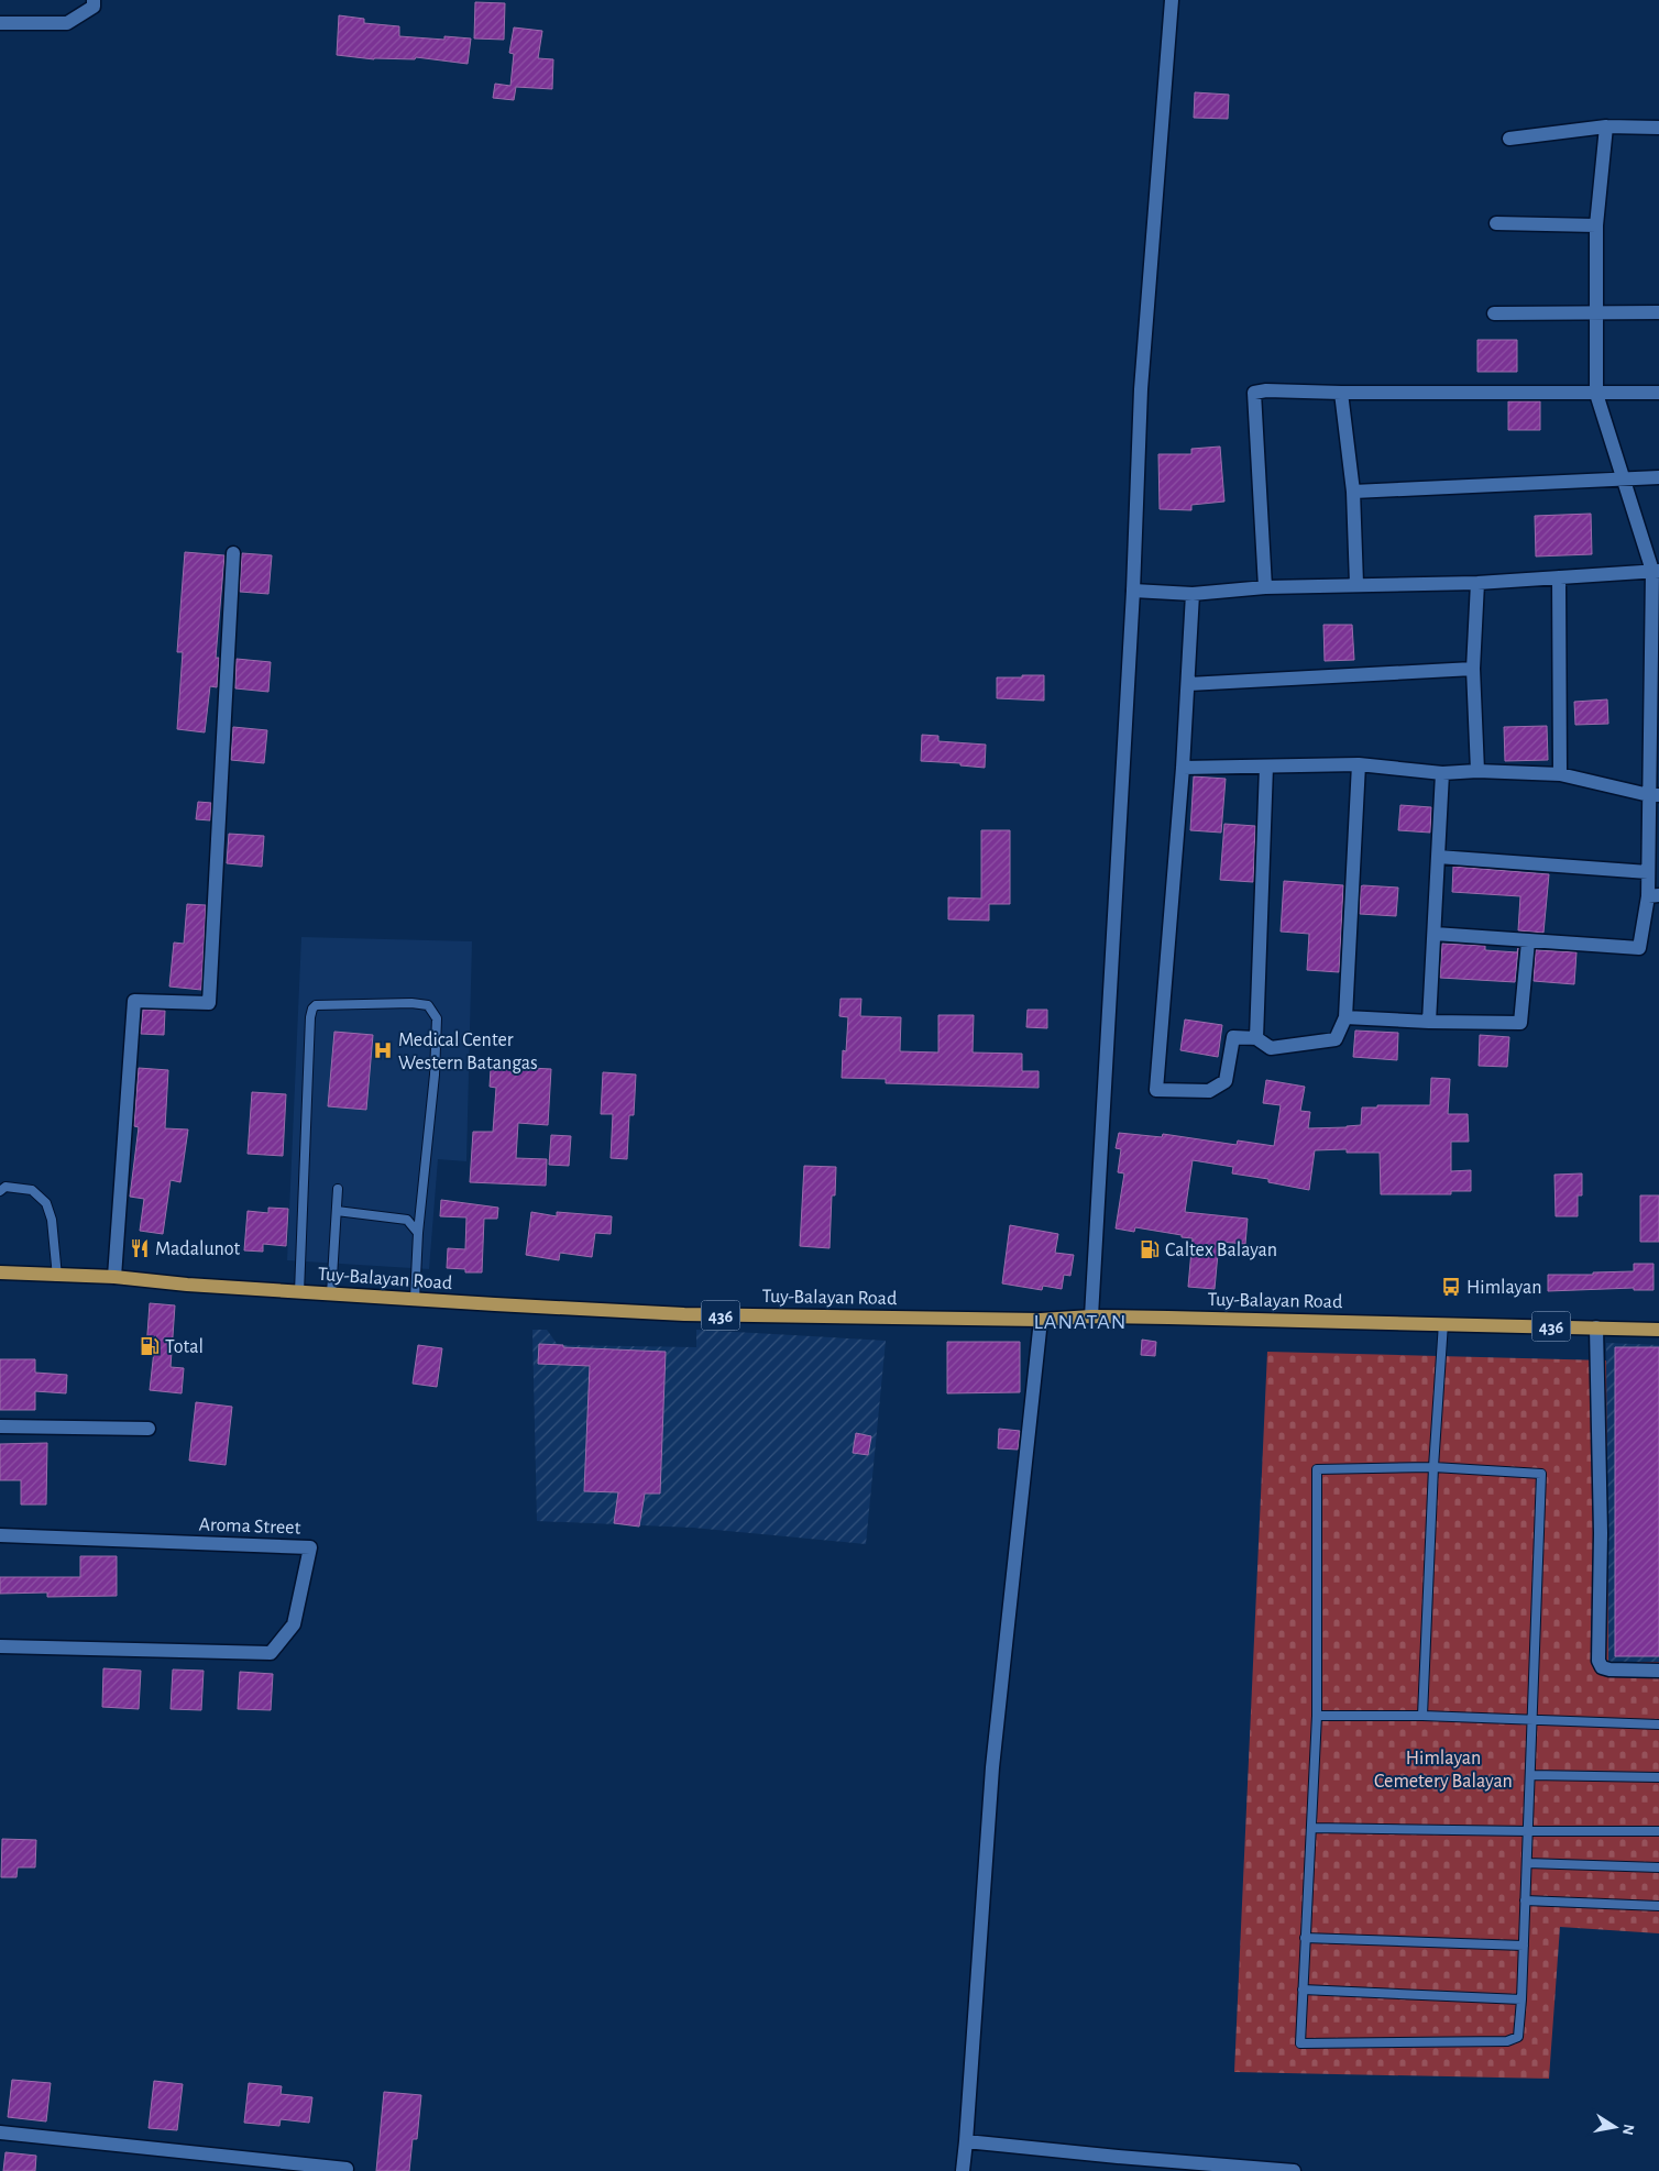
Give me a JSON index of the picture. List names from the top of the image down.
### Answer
{
  "streets": {
    "main road": ["Tuy-Balayan Road", "436"],
    "street": ["Aroma Street"]
  },
  "districts": ["LANATAN"],
  "parks": ["Himlayan Cemetery Balayan"],
  "places": {
    "hospital": ["Medical Center Western Batangas"],
    "restaurant": ["Madalunot"],
    "fuel station": ["Caltex Balayan", "Total"],
    "bus stop": ["Himlayan"]
  },
  "north": "right"
}
